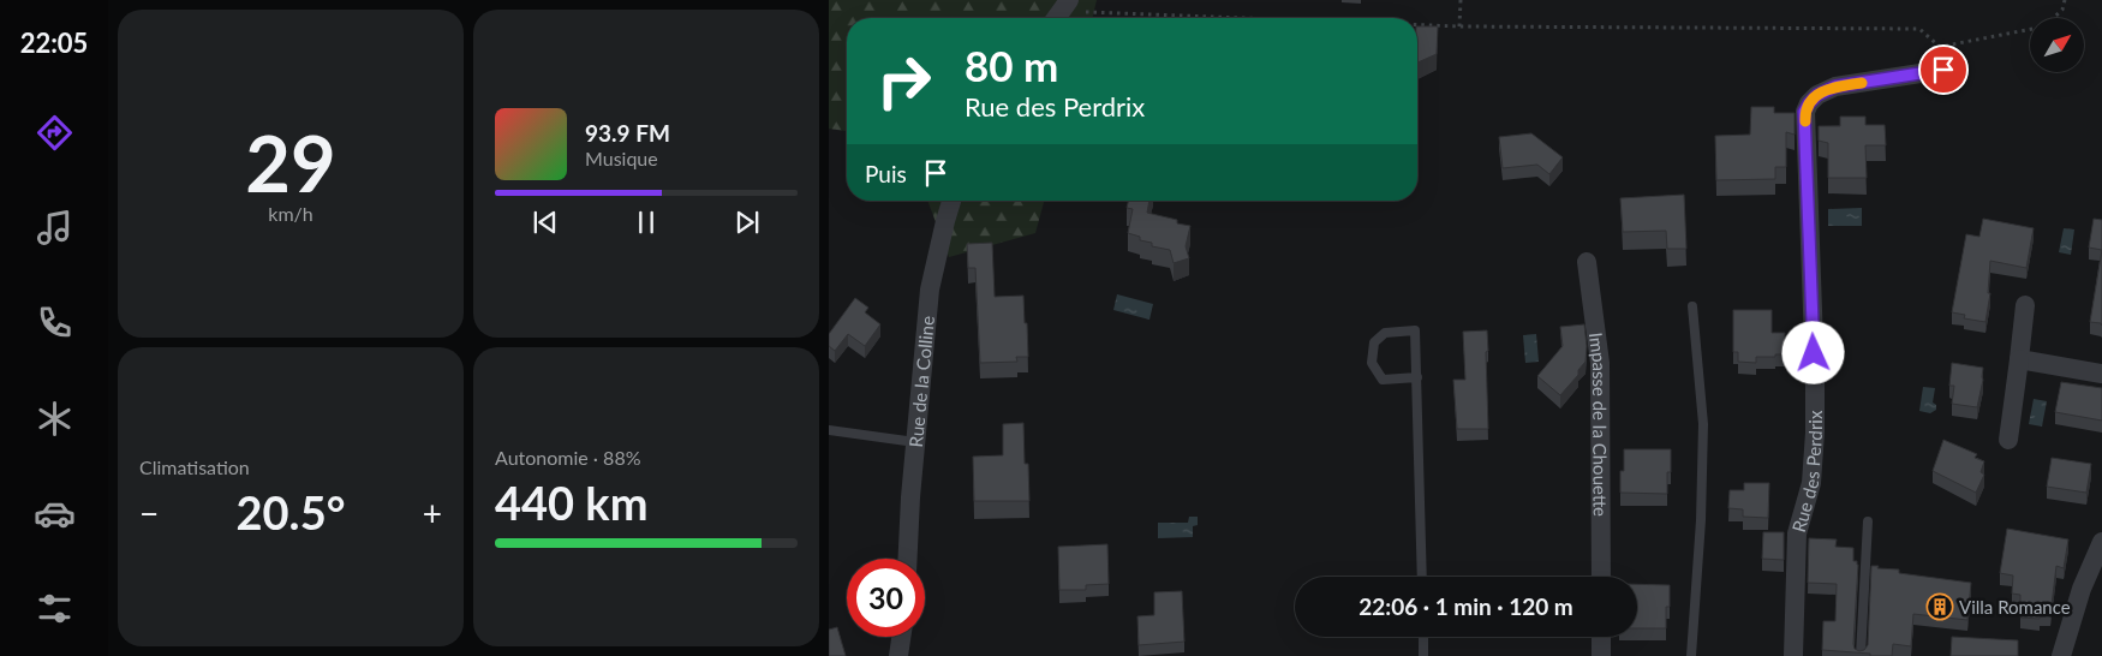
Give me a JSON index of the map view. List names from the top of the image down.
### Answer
{
  "streets": {
    "street": ["Rue de la Colline", "Impasse de la Chouette", "Rue des Perdrix"]
  },
  "places": {
    "building": ["Villa Romance"]
  },
  "north": "top right",
  "page": {
    "tabs": "22:05",
    "tile": [
      ["29", "km/h"],
      "Climatisation",
      ["Autonomie · 88%", "440 km"]
    ],
    "turn": ["80 m", "Rue des Perdrix"],
    "song": ["93.9 FM", "Musique"],
    "then": "Puis",
    "heat": ["−", "20.5°", "+"],
    "limit": "30",
    "trip": "22:06 · 1 min · 120 m"
  }
}
